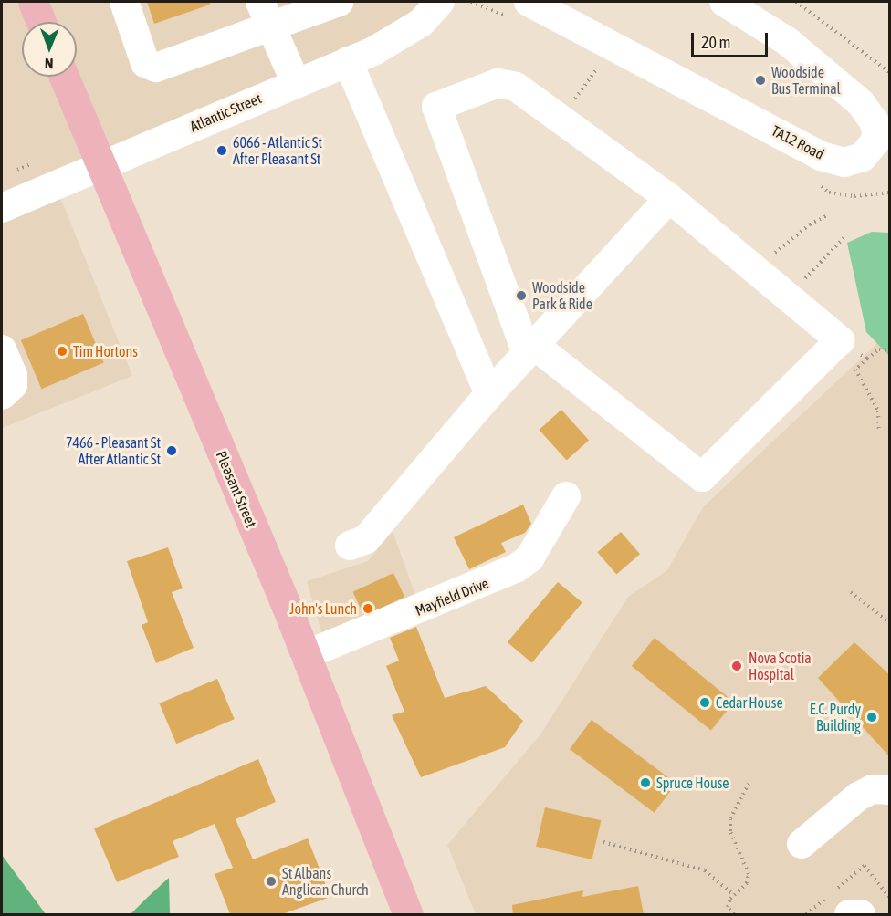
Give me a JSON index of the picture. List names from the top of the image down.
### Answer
{
  "streets": {
    "main road": ["Pleasant Street"],
    "street": ["Atlantic Street", "TA12 Road", "Mayfield Drive"]
  },
  "crossings": [
    ["Atlantic Street", "Pleasant Street"],
    ["Pleasant Street", "Mayfield Drive"]
  ],
  "places": [
    "Woodside Bus Terminal",
    "6066 - Atlantic St After Pleasant St",
    "Woodside Park & Ride",
    "Tim Hortons",
    "7466 - Pleasant St After Atlantic St",
    "John's Lunch",
    "Nova Scotia Hospital",
    "Cedar House",
    "E.C. Purdy Building",
    "Spruce House",
    "St Albans Anglican Church"
  ],
  "scale_bar": "20 m",
  "north": "bottom"
}
